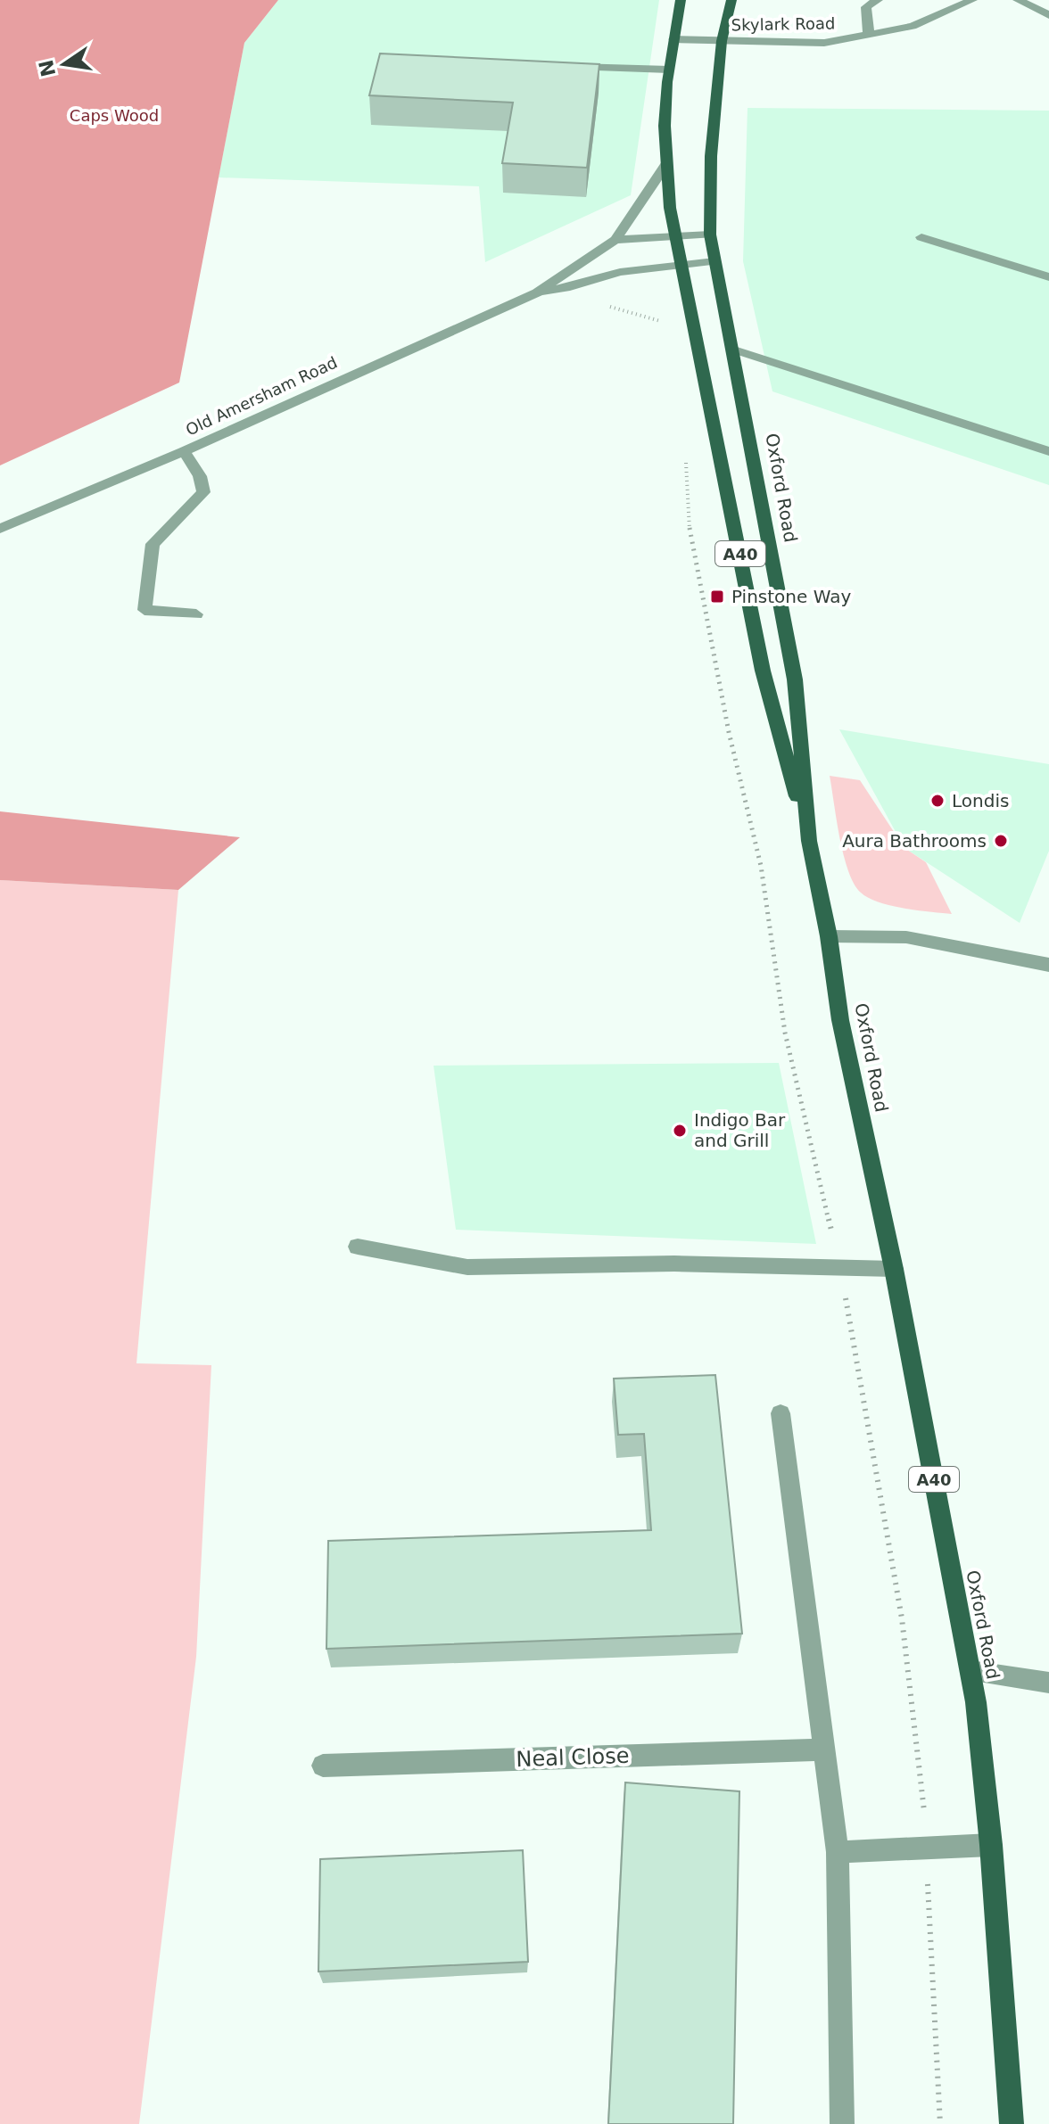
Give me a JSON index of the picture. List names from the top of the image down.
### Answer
{
  "streets": {
    "main road": ["Oxford Road", "A40"],
    "street": ["Skylark Road", "Old Amersham Road", "Neal Close"]
  },
  "crossings": [
    ["Skylark Road", "Oxford Road"],
    ["Skylark Road", "A40"],
    ["Old Amersham Road", "Oxford Road"],
    ["Old Amersham Road", "A40"],
    ["Oxford Road", "A40"]
  ],
  "parks": ["Caps Wood"],
  "places": {
    "transit": ["Pinstone Way"],
    "other": ["Londis", "Aura Bathrooms", "Indigo Bar and Grill"]
  },
  "north": "left"
}
